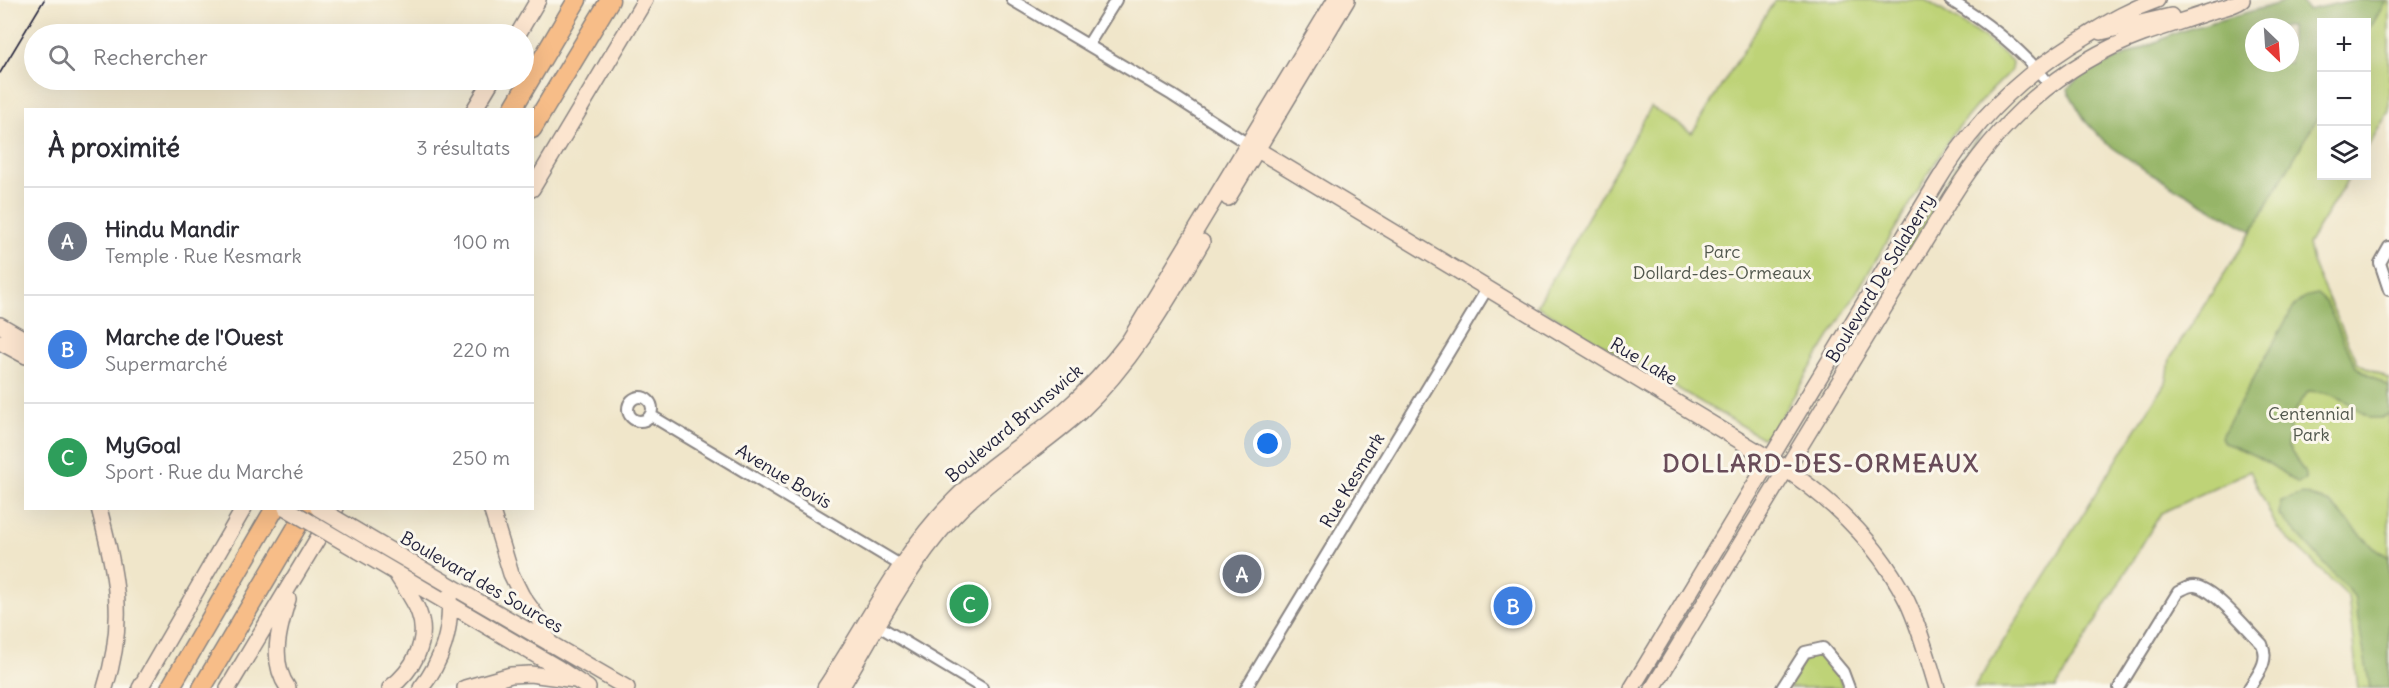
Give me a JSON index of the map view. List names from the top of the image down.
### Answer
{
  "streets": {
    "street": [
      "Boulevard De Salaberry",
      "Rue Lake",
      "Boulevard Brunswick",
      "Avenue Bovis",
      "Rue Kesmark",
      "Boulevard des Sources"
    ]
  },
  "crossings": [
    ["Boulevard De Salaberry", "Rue Lake"],
    ["Rue Lake", "Boulevard Brunswick"],
    ["Rue Lake", "Rue Kesmark"],
    ["Boulevard Brunswick", "Avenue Bovis"]
  ],
  "districts": ["DOLLARD-DES-ORMEAUX"],
  "parks": ["Parc Dollard-des-Ormeaux", "Centennial Park"],
  "north": "bottom right",
  "page": {
    "map_buttons": ["+", "−"],
    "search": "Rechercher",
    "heading": ["À proximité", "3 résultats"],
    "list": [
      {
        "mark": "A",
        "name": "Hindu Mandir",
        "note": "Temple · Rue Kesmark",
        "value": "100 m"
      },
      {
        "mark": "B",
        "name": "Marche de l'Ouest",
        "note": "Supermarché",
        "value": "220 m"
      },
      {
        "mark": "C",
        "name": "MyGoal",
        "note": "Sport · Rue du Marché",
        "value": "250 m"
      }
    ],
    "pins": ["A", "C", "B"]
  }
}
